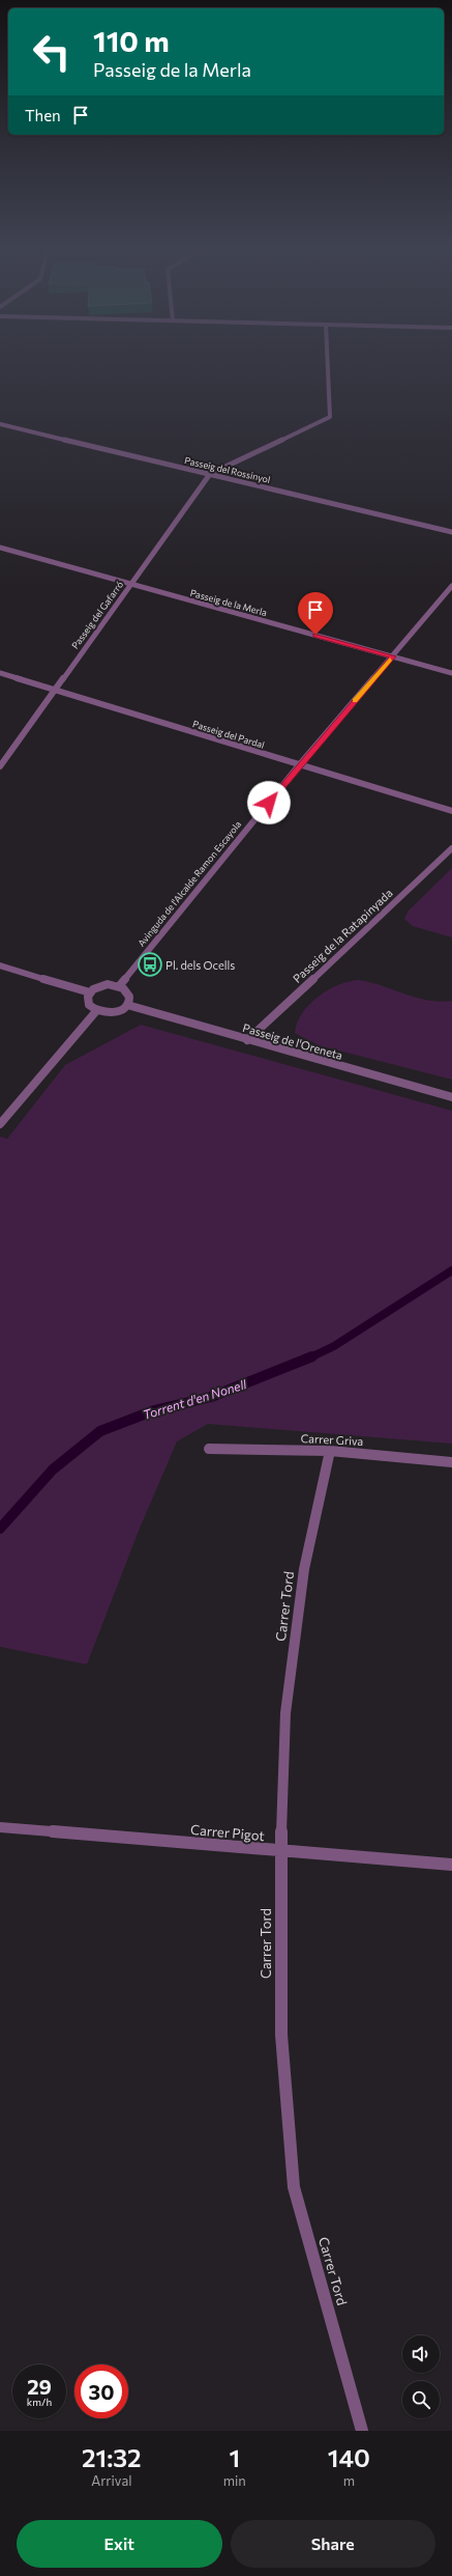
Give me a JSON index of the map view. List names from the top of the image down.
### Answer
{
  "streets": {
    "street": [
      "Passeig del Rossinyol",
      "Passeig de la Merla",
      "Passeig del Gafarró",
      "Passeig del Pardal",
      "Avinguda de l'Alcalde Ramon Escayola",
      "Passeig de la Ratapinyada",
      "Passeig de l'Oreneta",
      "Carrer Griva",
      "Carrer Tord",
      "Carrer Pigot"
    ]
  },
  "crossings": [
    ["Passeig del Rossinyol", "Passeig del Gafarró"],
    ["Passeig de la Merla", "Passeig del Gafarró"],
    ["Passeig de la Merla", "Avinguda de l'Alcalde Ramon Escayola"],
    ["Passeig del Gafarró", "Passeig del Pardal"],
    ["Passeig del Pardal", "Avinguda de l'Alcalde Ramon Escayola"],
    ["Avinguda de l'Alcalde Ramon Escayola", "Passeig de l'Oreneta"],
    ["Passeig de la Ratapinyada", "Passeig de l'Oreneta"],
    ["Carrer Griva", "Carrer Tord"],
    ["Carrer Tord", "Carrer Pigot"]
  ],
  "water": ["Torrent d'en Nonell"],
  "places": {
    "bus stop": ["Pl. dels Ocells"]
  },
  "page": {
    "turn": ["110 m", "Passeig de la Merla"],
    "then": "Then",
    "speed": "29 km/h",
    "limit": "30",
    "eta": [
      "21:32",
      "Arrival",
      "1",
      "min",
      "140",
      "m"
    ],
    "buttons": ["Exit", "Share"]
  }
}
